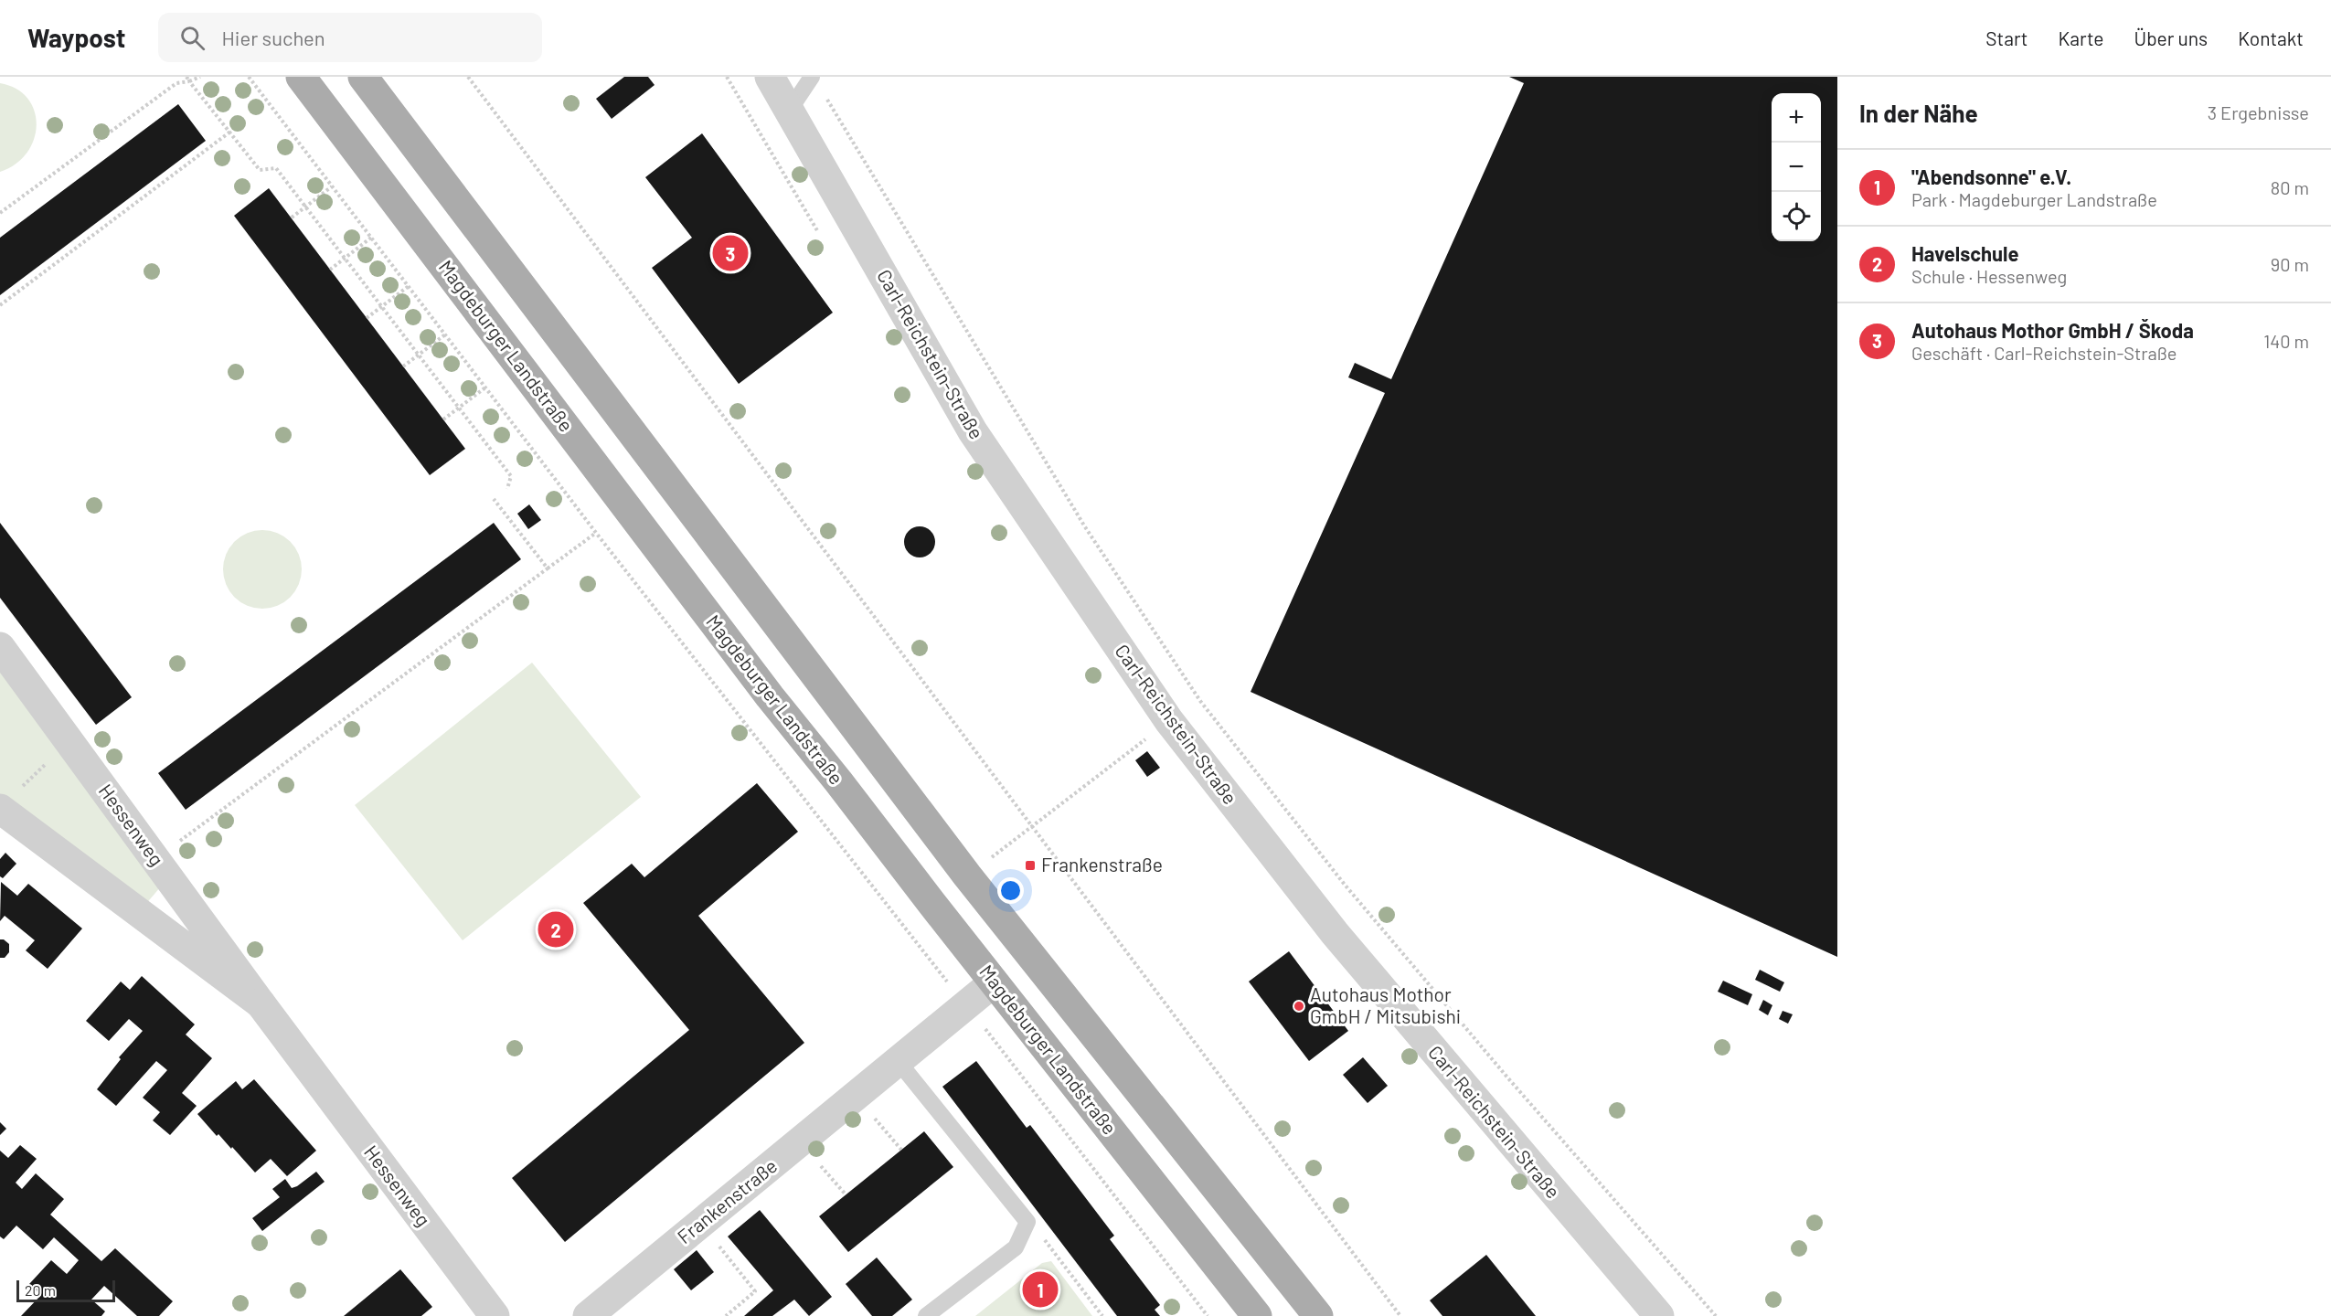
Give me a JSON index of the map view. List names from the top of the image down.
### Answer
{
  "streets": {
    "main road": ["Magdeburger Landstraße"],
    "street": ["Carl-Reichstein-Straße", "Hessenweg", "Frankenstraße"]
  },
  "crossings": [
    ["Magdeburger Landstraße", "Frankenstraße"]
  ],
  "places": {
    "transit": ["Frankenstraße"],
    "other": ["Autohaus Mothor GmbH / Mitsubishi"]
  },
  "scale_bar": "20 m",
  "page": {
    "header": "Waypost",
    "search": "Hier suchen",
    "nav": [
      "Start",
      "Karte",
      "Über uns",
      "Kontakt"
    ],
    "heading": ["In der Nähe", "3 Ergebnisse"],
    "map_buttons": ["+", "−"],
    "list": [
      {
        "mark": "1",
        "name": "\"Abendsonne\" e.V.",
        "note": "Park · Magdeburger Landstraße",
        "value": "80 m"
      },
      {
        "mark": "2",
        "name": "Havelschule",
        "note": "Schule · Hessenweg",
        "value": "90 m"
      },
      {
        "mark": "3",
        "name": "Autohaus Mothor GmbH / Škoda",
        "note": "Geschäft · Carl-Reichstein-Straße",
        "value": "140 m"
      }
    ],
    "pins": ["3", "2", "1"],
    "scale": "20 m"
  }
}
